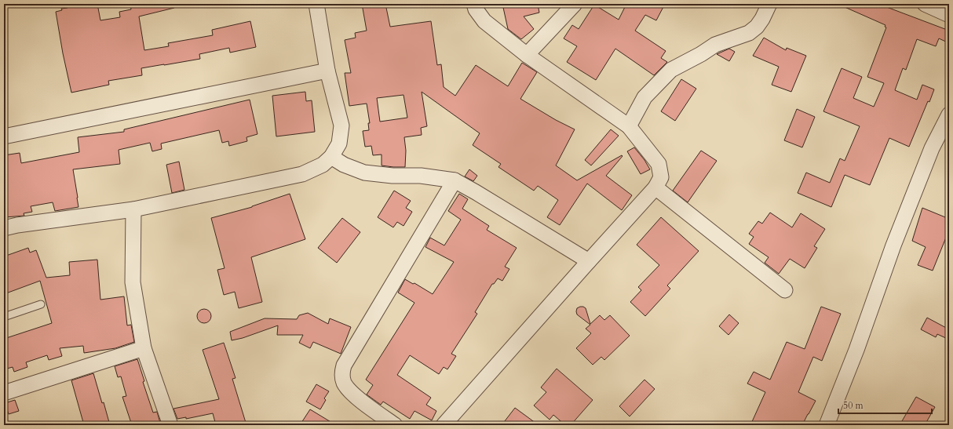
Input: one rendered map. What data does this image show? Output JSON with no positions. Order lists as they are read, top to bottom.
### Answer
{
  "scale_bar": "50 m"
}
